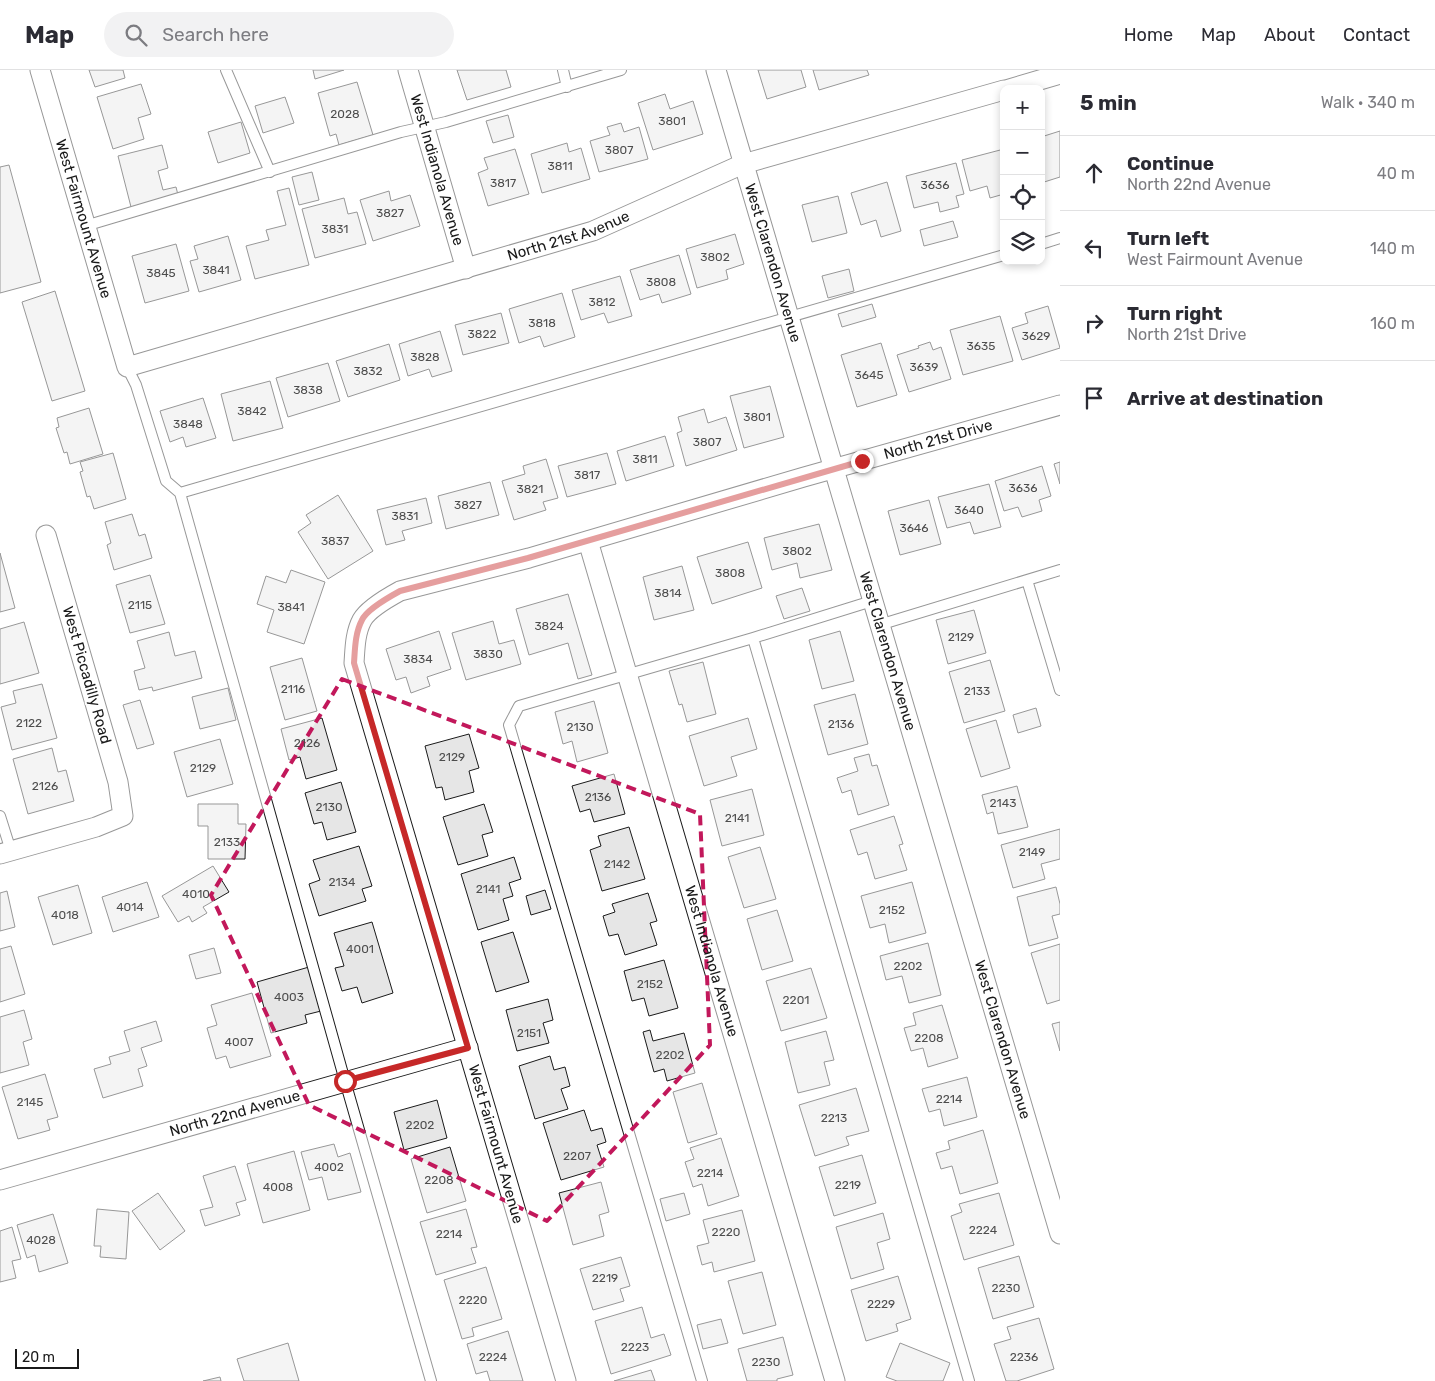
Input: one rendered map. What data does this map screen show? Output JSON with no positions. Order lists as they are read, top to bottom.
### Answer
{
  "streets": {
    "street": [
      "West Indianola Avenue",
      "West Fairmount Avenue",
      "North 21st Avenue",
      "West Clarendon Avenue",
      "North 21st Drive",
      "West Piccadilly Road",
      "North 22nd Avenue"
    ]
  },
  "crossings": [
    ["West Indianola Avenue", "North 21st Avenue"],
    ["West Indianola Avenue", "North 21st Drive"],
    ["West Fairmount Avenue", "North 21st Avenue"],
    ["West Fairmount Avenue", "North 21st Drive"],
    ["West Fairmount Avenue", "North 22nd Avenue"],
    ["North 21st Avenue", "West Clarendon Avenue"],
    ["West Clarendon Avenue", "North 21st Drive"]
  ],
  "house_numbers": [
    "2028",
    "3801",
    "3807",
    "3811",
    "3817",
    "3636",
    "3827",
    "3831",
    "3802",
    "3841",
    "3845",
    "3808",
    "3812",
    "3818",
    "3822",
    "3629",
    "3635",
    "3828",
    "3639",
    "3832",
    "3645",
    "3838",
    "3842",
    "3801",
    "3848",
    "3807",
    "3811",
    "3817",
    "3636",
    "3821",
    "3827",
    "3640",
    "3831",
    "3646",
    "3837",
    "3802",
    "3808",
    "3814",
    "2115",
    "3841",
    "3824",
    "2129",
    "3830",
    "3834",
    "2116",
    "2133",
    "2122",
    "2136",
    "2130",
    "2126",
    "2129",
    "2129",
    "2126",
    "2136",
    "2143",
    "2130",
    "2141",
    "2133",
    "2149",
    "2142",
    "2134",
    "2141",
    "4010",
    "4014",
    "2152",
    "4018",
    "4001",
    "2202",
    "2152",
    "4003",
    "2201",
    "2151",
    "2208",
    "4007",
    "2202",
    "2214",
    "2145",
    "2213",
    "2202",
    "2207",
    "4002",
    "2214",
    "2208",
    "2219",
    "4008",
    "2224",
    "2220",
    "2214",
    "4028",
    "2219",
    "2230",
    "2220",
    "2229",
    "2223",
    "2224",
    "2236",
    "2230"
  ],
  "scale_bar": "20 m",
  "page": {
    "header": "Map",
    "search": "Search here",
    "nav": [
      "Home",
      "Map",
      "About",
      "Contact"
    ],
    "heading": ["5 min", "Walk · 340 m"],
    "map_buttons": ["+", "−"],
    "list": [
      ["Continue", "North 22nd Avenue", "40 m"],
      ["Turn left", "West Fairmount Avenue", "140 m"],
      ["Turn right", "North 21st Drive", "160 m"],
      "Arrive at destination"
    ],
    "scale": "20 m"
  }
}
